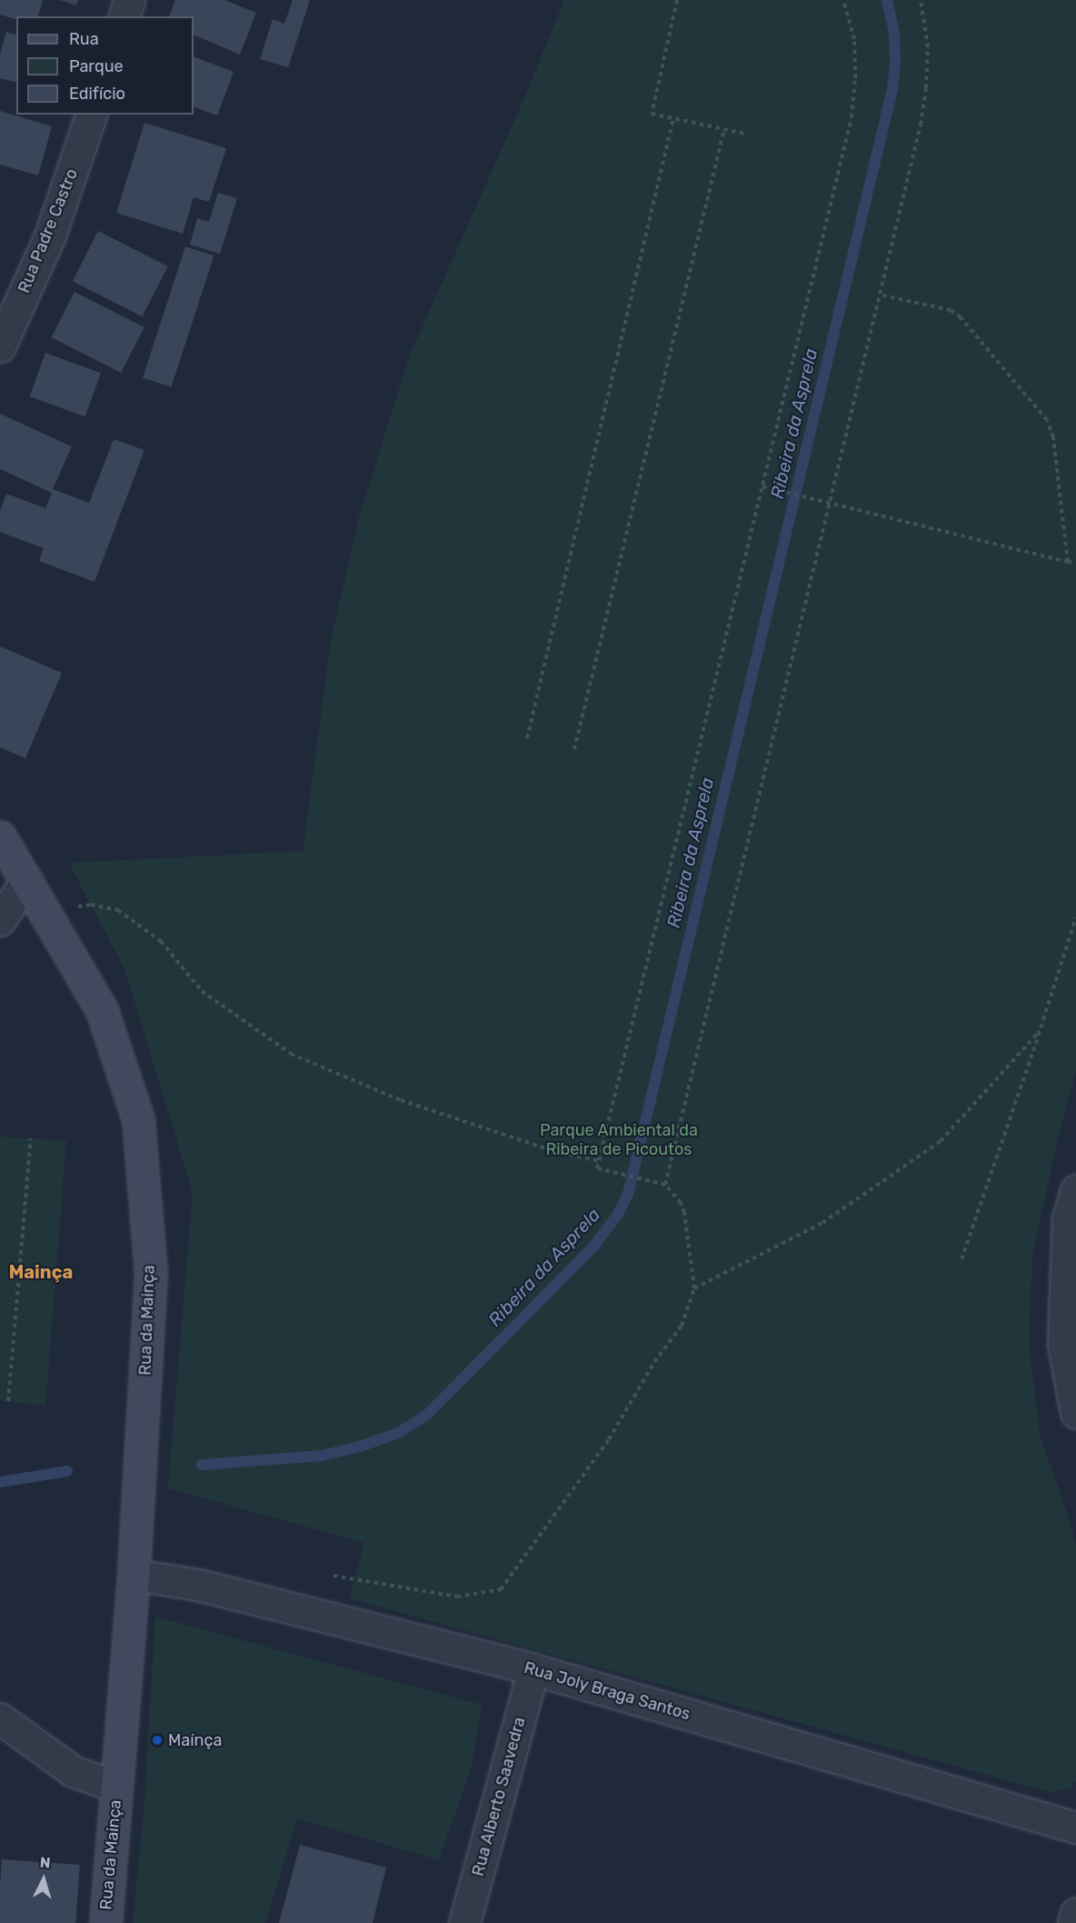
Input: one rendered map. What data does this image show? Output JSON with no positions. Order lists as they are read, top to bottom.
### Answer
{
  "streets": {
    "street": [
      "Rua Padre Castro",
      "Rua da Mainça",
      "Rua Joly Braga Santos",
      "Rua Alberto Saavedra"
    ]
  },
  "crossings": [
    ["Rua da Mainça", "Rua Joly Braga Santos"],
    ["Rua Joly Braga Santos", "Rua Alberto Saavedra"]
  ],
  "districts": ["Mainça"],
  "water": ["Ribeira da Asprela"],
  "parks": ["Parque Ambiental da Ribeira de Picoutos"],
  "places": ["Maínça"],
  "legend": ["Rua", "Parque", "Edifício"],
  "north": "top"
}
